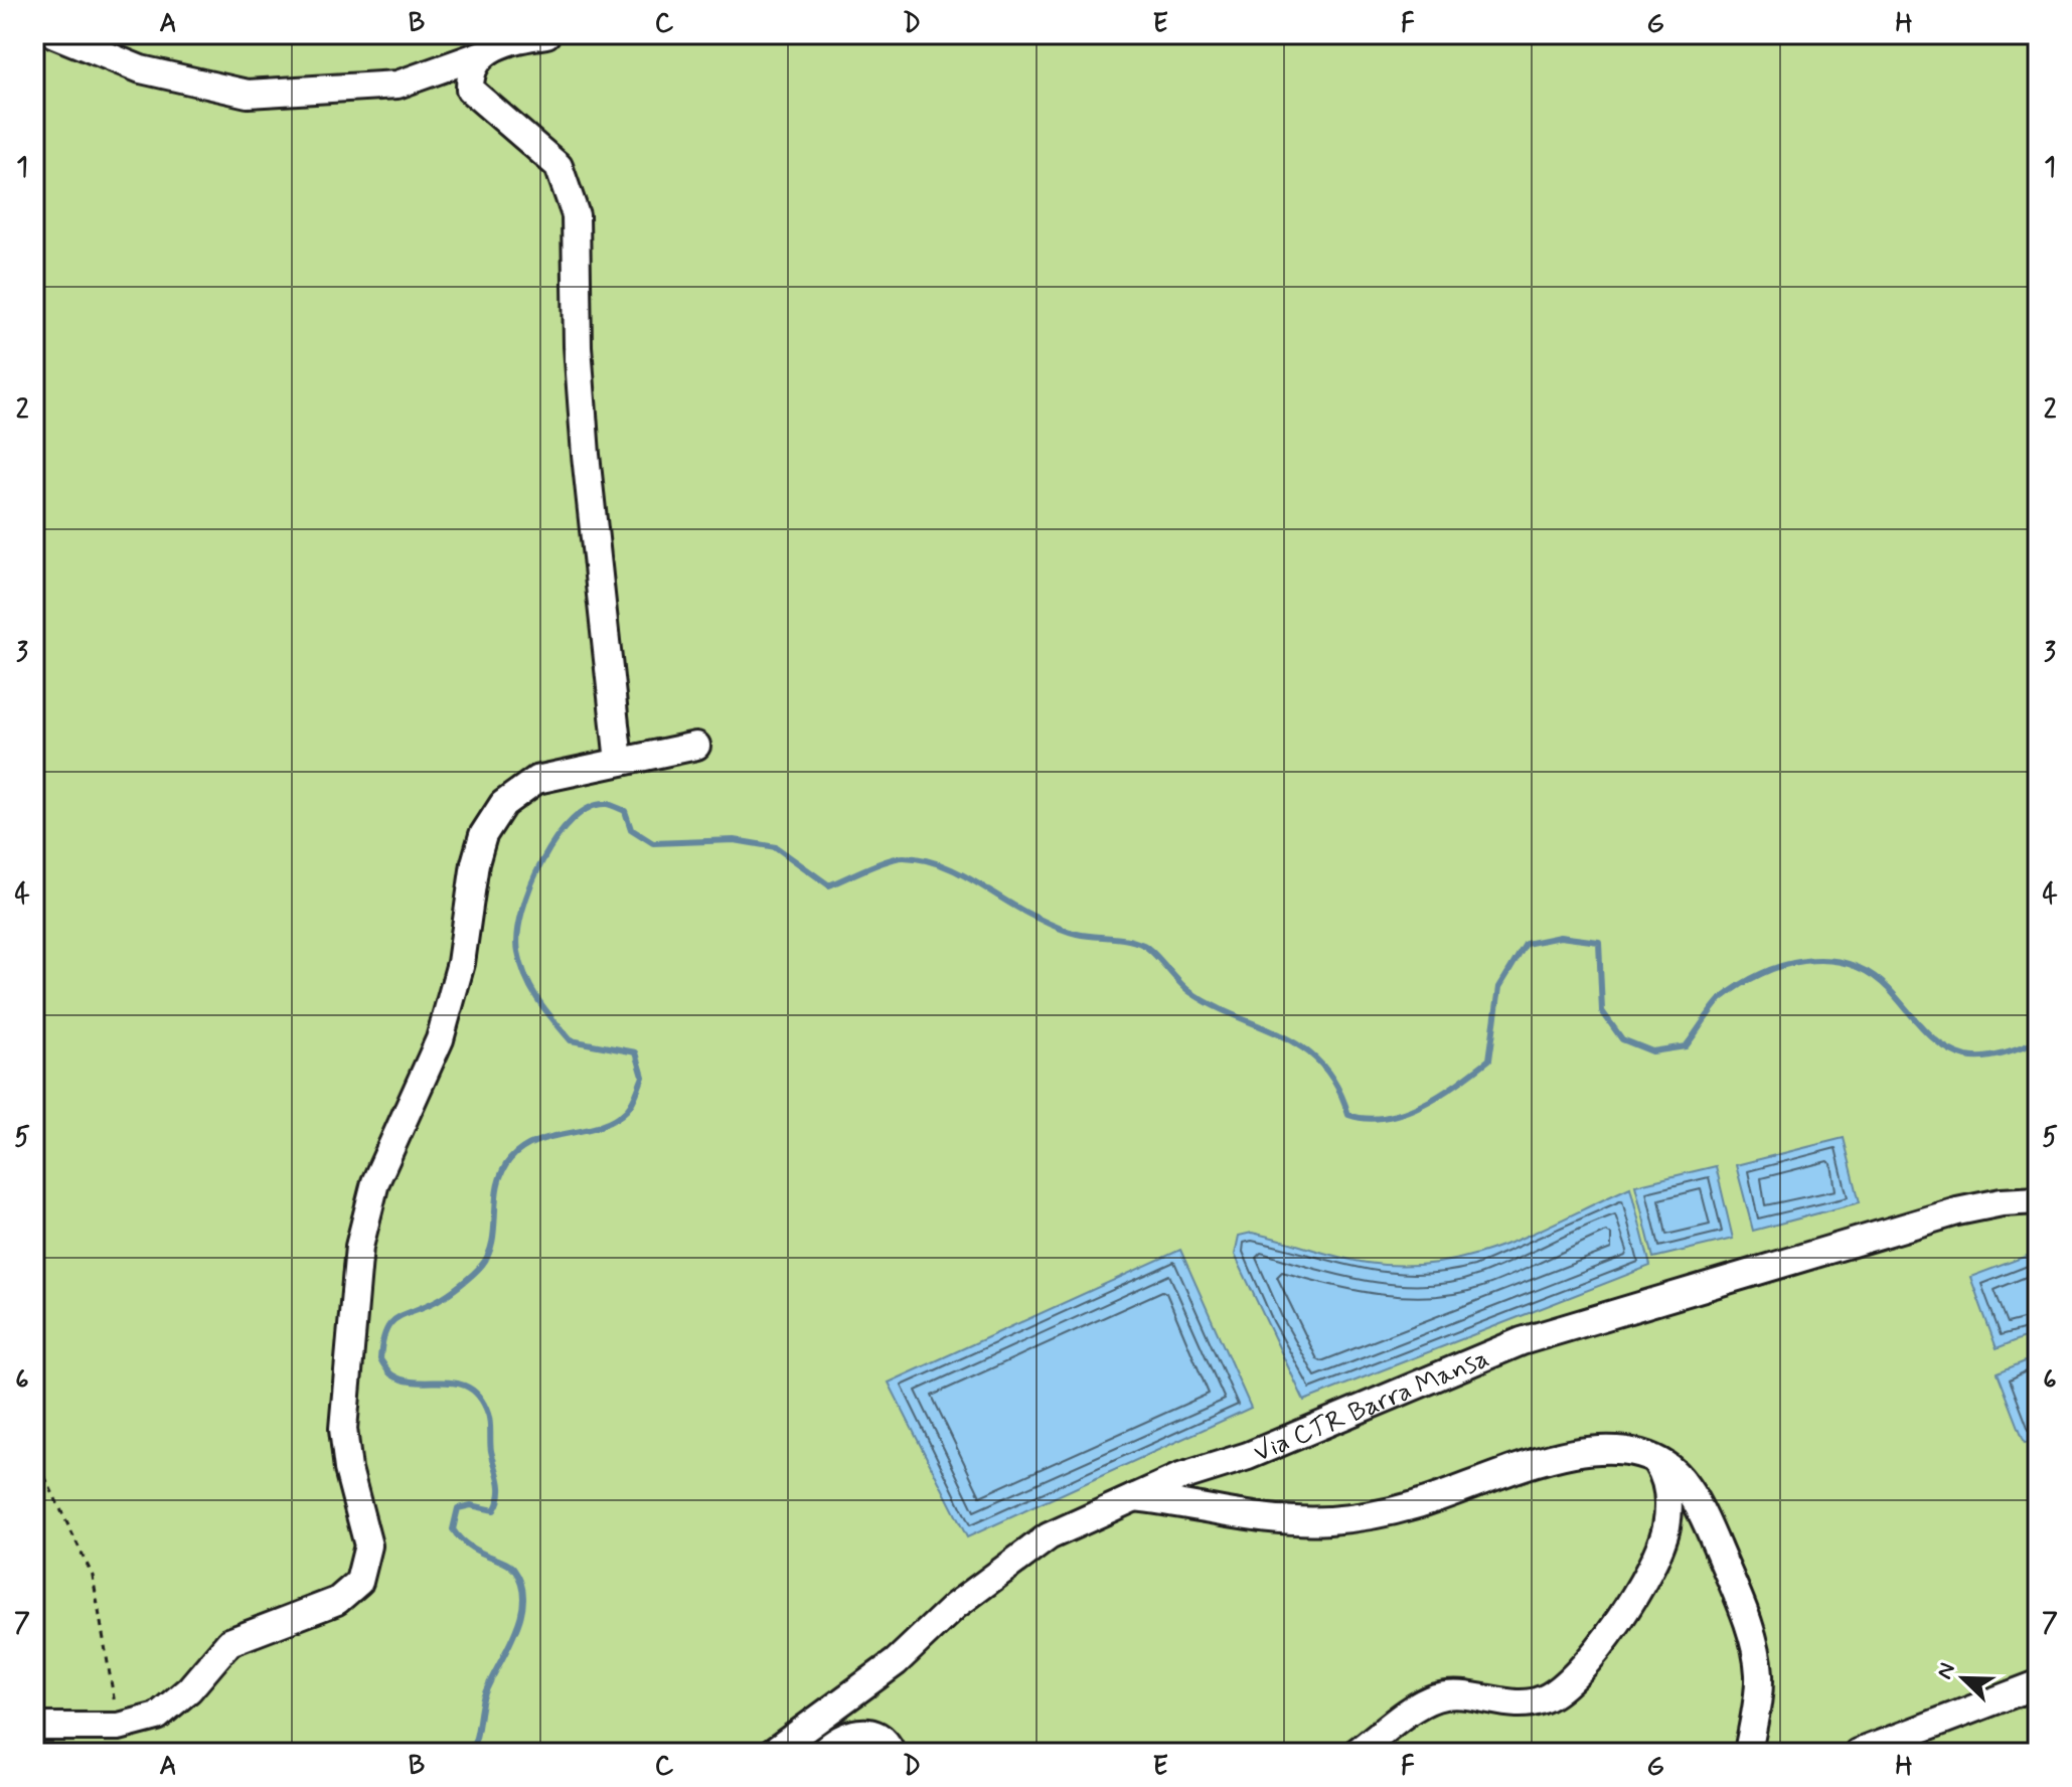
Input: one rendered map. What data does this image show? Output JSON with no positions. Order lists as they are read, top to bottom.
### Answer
{
  "streets": {
    "street": ["Via CTR Barra Mansa"]
  },
  "north": "top left",
  "grid": {
    "columns": [
      "A",
      "B",
      "C",
      "D",
      "E",
      "F",
      "G",
      "H"
    ],
    "rows": [
      "1",
      "2",
      "3",
      "4",
      "5",
      "6",
      "7"
    ]
  }
}
